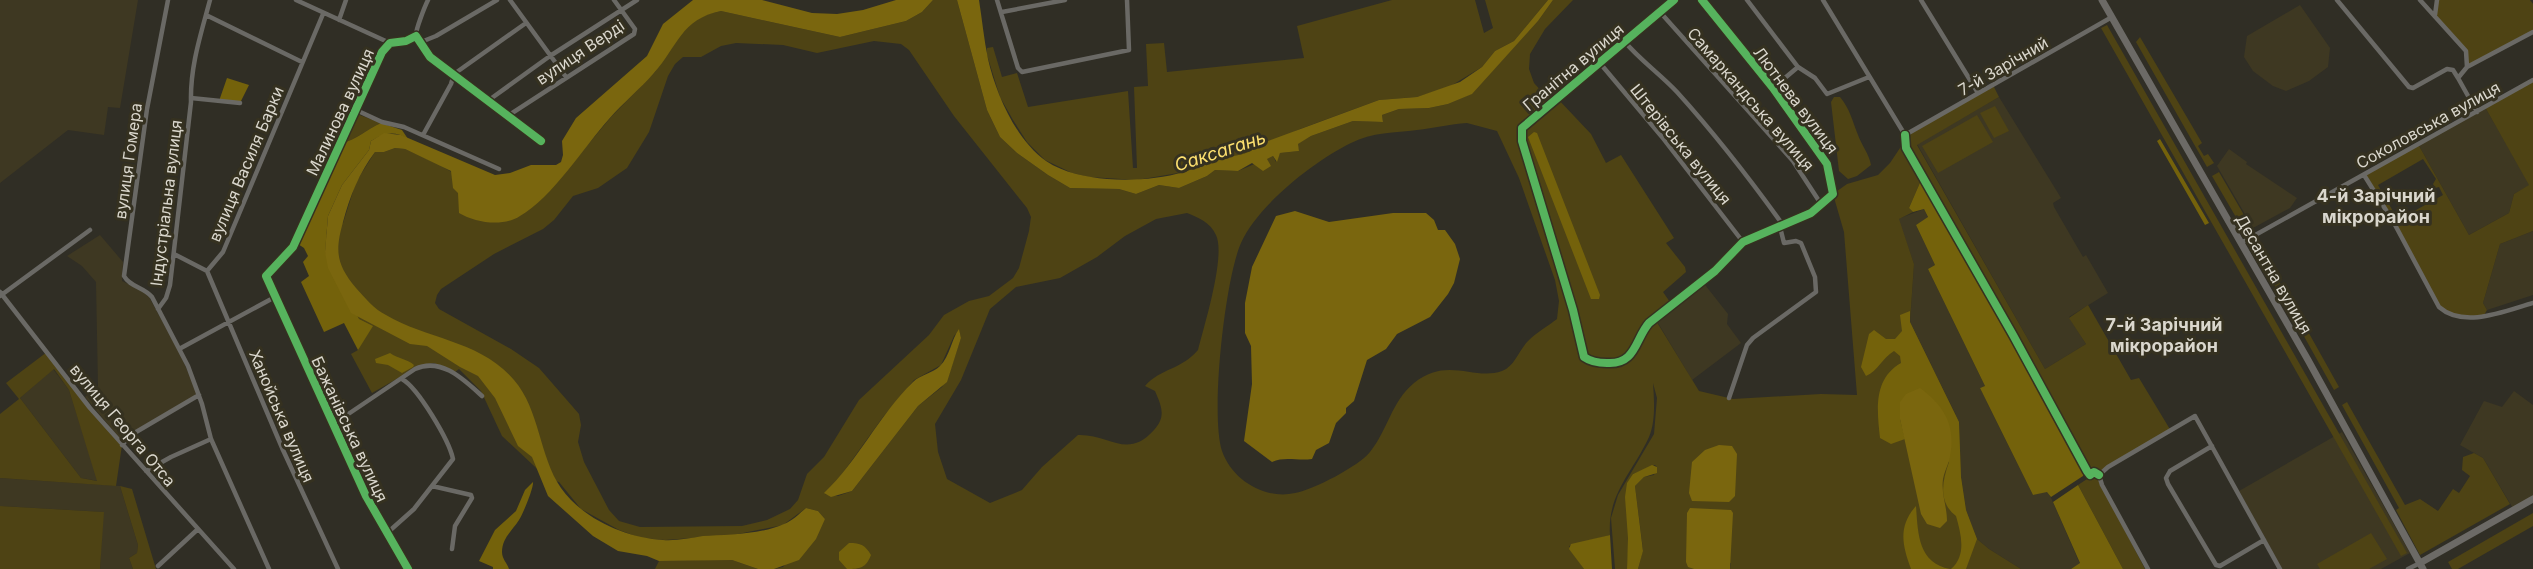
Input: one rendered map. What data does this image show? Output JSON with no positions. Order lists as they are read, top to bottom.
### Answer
{
  "streets": {
    "main road": ["Десантна вулиця"],
    "street": [
      "вулиця Верді",
      "7-й Зарічний",
      "Гранітна вулиця",
      "Самаркандська вулиця",
      "Лютнева вулиця",
      "Малинова вулиця",
      "Соколовська вулиця",
      "Штерівська вулиця",
      "вулиця Гомера",
      "вулиця Василя Барки",
      "Індустріальна вулиця",
      "Ханойська вулиця",
      "вулиця Георга Отса",
      "Бажанівська вулиця"
    ]
  },
  "crossings": [
    ["7-й Зарічний", "Десантна вулиця"],
    ["Гранітна вулиця", "Самаркандська вулиця"],
    ["Гранітна вулиця", "Штерівська вулиця"],
    ["Самаркандська вулиця", "Лютнева вулиця"],
    ["Малинова вулиця", "Бажанівська вулиця"],
    ["Соколовська вулиця", "Десантна вулиця"],
    ["вулиця Гомера", "Індустріальна вулиця"],
    ["вулиця Василя Барки", "Ханойська вулиця"]
  ],
  "districts": ["4-й Зарічний мікрорайон", "7-й Зарічний мікрорайон"],
  "water": ["Саксагань"]
}
